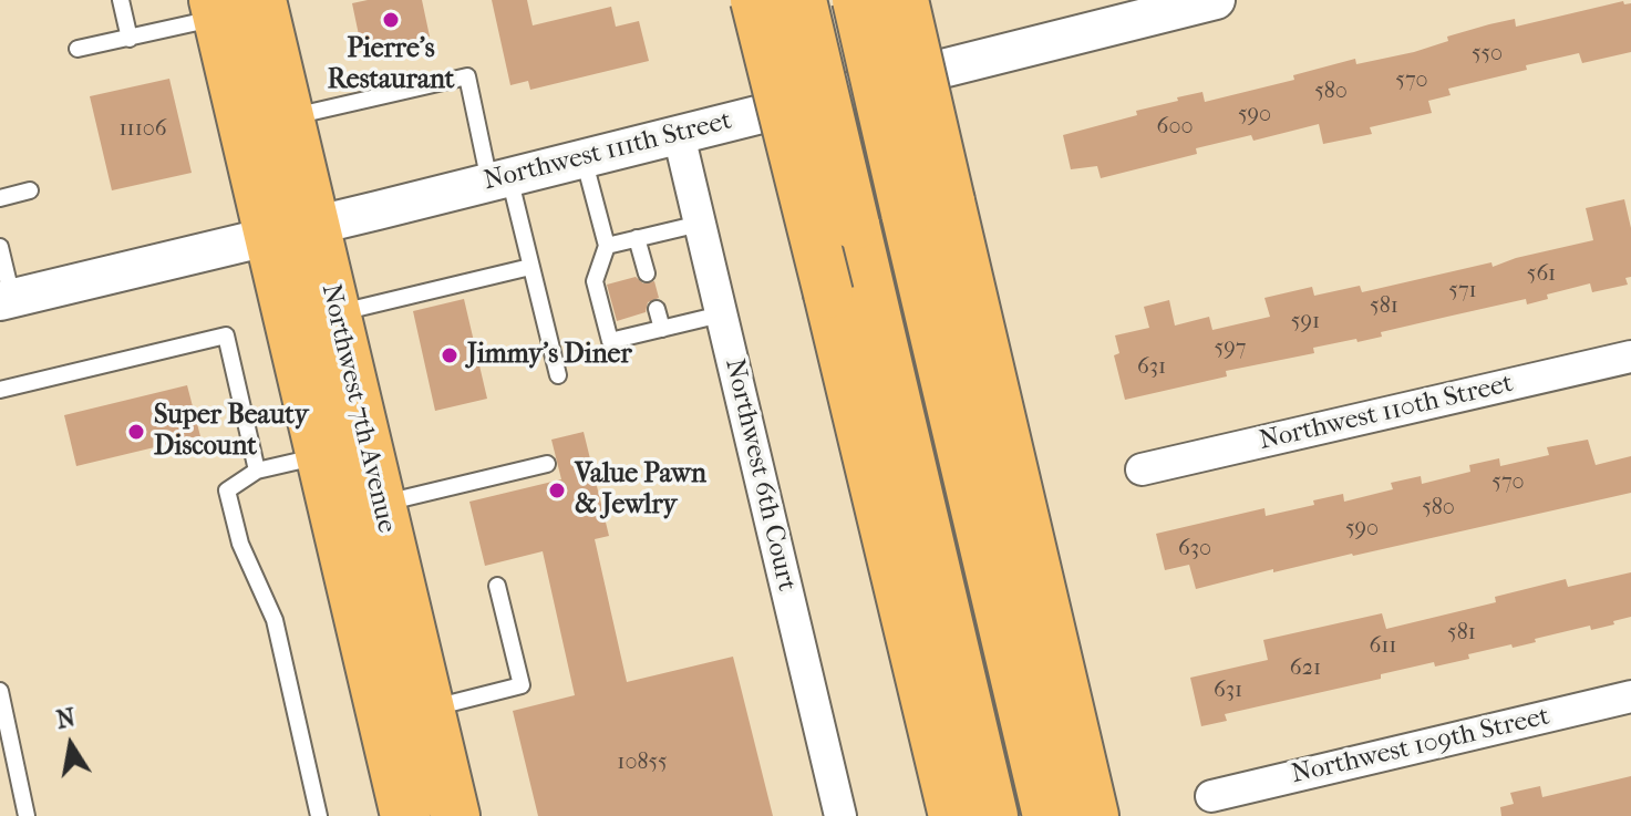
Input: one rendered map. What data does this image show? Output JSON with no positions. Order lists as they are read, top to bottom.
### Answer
{
  "streets": {
    "main road": ["Northwest 7th Avenue"],
    "street": [
      "Northwest 111th Street",
      "Northwest 110th Street",
      "Northwest 6th Court",
      "Northwest 109th Street"
    ]
  },
  "crossings": [
    ["Northwest 111th Street", "Northwest 7th Avenue"],
    ["Northwest 111th Street", "Northwest 6th Court"]
  ],
  "places": [
    "Pierre's Restaurant",
    "Jimmy's Diner",
    "Super Beauty Discount",
    "Value Pawn & Jewlry"
  ],
  "house_numbers": [
    "550",
    "570",
    "580",
    "590",
    "600",
    "11106",
    "561",
    "571",
    "581",
    "591",
    "597",
    "631",
    "570",
    "580",
    "590",
    "630",
    "581",
    "611",
    "621",
    "631",
    "10855"
  ],
  "north": "top"
}
